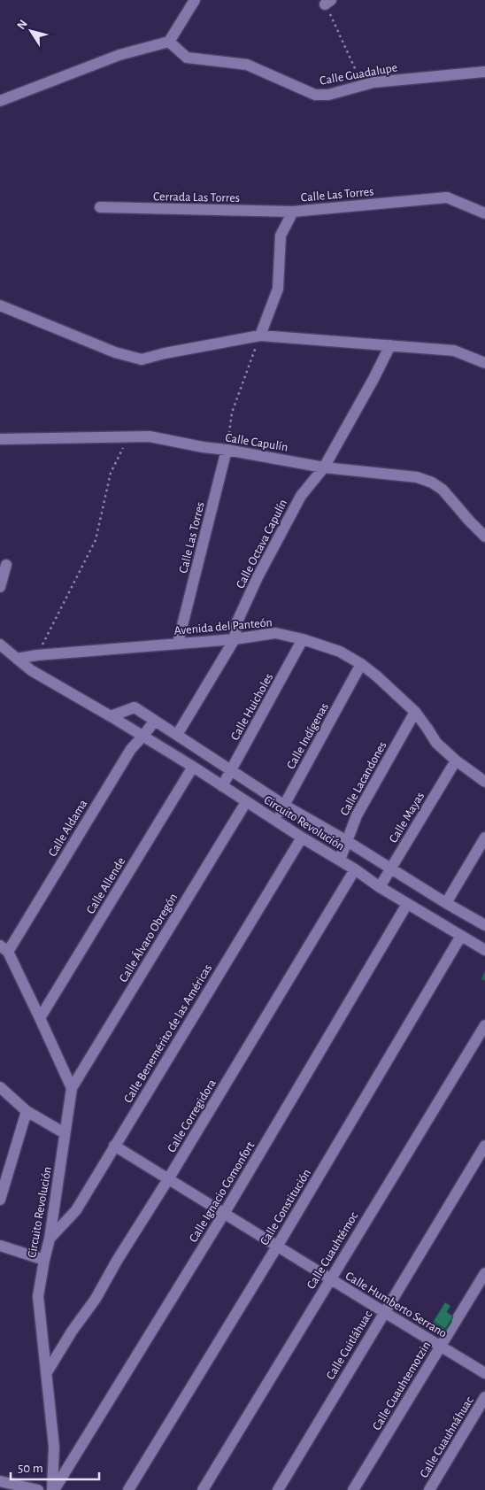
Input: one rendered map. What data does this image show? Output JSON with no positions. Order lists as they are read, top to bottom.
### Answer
{
  "streets": {
    "street": [
      "Calle Guadalupe",
      "Calle Las Torres",
      "Cerrada Las Torres",
      "Calle Capulín",
      "Calle Octava Capulín",
      "Avenida del Panteón",
      "Calle Huicholes",
      "Calle Indígenas",
      "Calle Lacandones",
      "Calle Mayas",
      "Circuito Revolución",
      "Calle Aldama",
      "Calle Allende",
      "Calle Álvaro Obregón",
      "Calle Benemérito de las Américas",
      "Calle Corregidora",
      "Calle Ignacio Comonfort",
      "Calle Constitución",
      "Calle Cuauhtémoc",
      "Calle Humberto Serrano",
      "Calle Cuitláhuac",
      "Calle Cuauhtemotzin",
      "Calle Cuauhnáhuac"
    ]
  },
  "crossings": [
    ["Calle Las Torres", "Cerrada Las Torres"],
    ["Calle Las Torres", "Calle Capulín"],
    ["Calle Las Torres", "Avenida del Panteón"],
    ["Calle Capulín", "Calle Octava Capulín"],
    ["Calle Octava Capulín", "Avenida del Panteón"],
    ["Calle Octava Capulín", "Circuito Revolución"],
    ["Avenida del Panteón", "Calle Huicholes"],
    ["Avenida del Panteón", "Calle Indígenas"],
    ["Avenida del Panteón", "Calle Lacandones"],
    ["Avenida del Panteón", "Calle Mayas"],
    ["Avenida del Panteón", "Circuito Revolución"],
    ["Calle Huicholes", "Circuito Revolución"],
    ["Calle Indígenas", "Circuito Revolución"],
    ["Calle Lacandones", "Circuito Revolución"],
    ["Calle Mayas", "Circuito Revolución"],
    ["Circuito Revolución", "Calle Aldama"],
    ["Circuito Revolución", "Calle Allende"],
    ["Circuito Revolución", "Calle Álvaro Obregón"],
    ["Circuito Revolución", "Calle Benemérito de las Américas"],
    ["Circuito Revolución", "Calle Corregidora"],
    ["Circuito Revolución", "Calle Ignacio Comonfort"],
    ["Circuito Revolución", "Calle Constitución"],
    ["Calle Benemérito de las Américas", "Calle Humberto Serrano"],
    ["Calle Corregidora", "Calle Humberto Serrano"],
    ["Calle Ignacio Comonfort", "Calle Humberto Serrano"],
    ["Calle Constitución", "Calle Humberto Serrano"],
    ["Calle Cuauhtémoc", "Calle Humberto Serrano"],
    ["Calle Humberto Serrano", "Calle Cuitláhuac"],
    ["Calle Humberto Serrano", "Calle Cuauhtemotzin"]
  ],
  "scale_bar": "50 m",
  "north": "top left"
}
